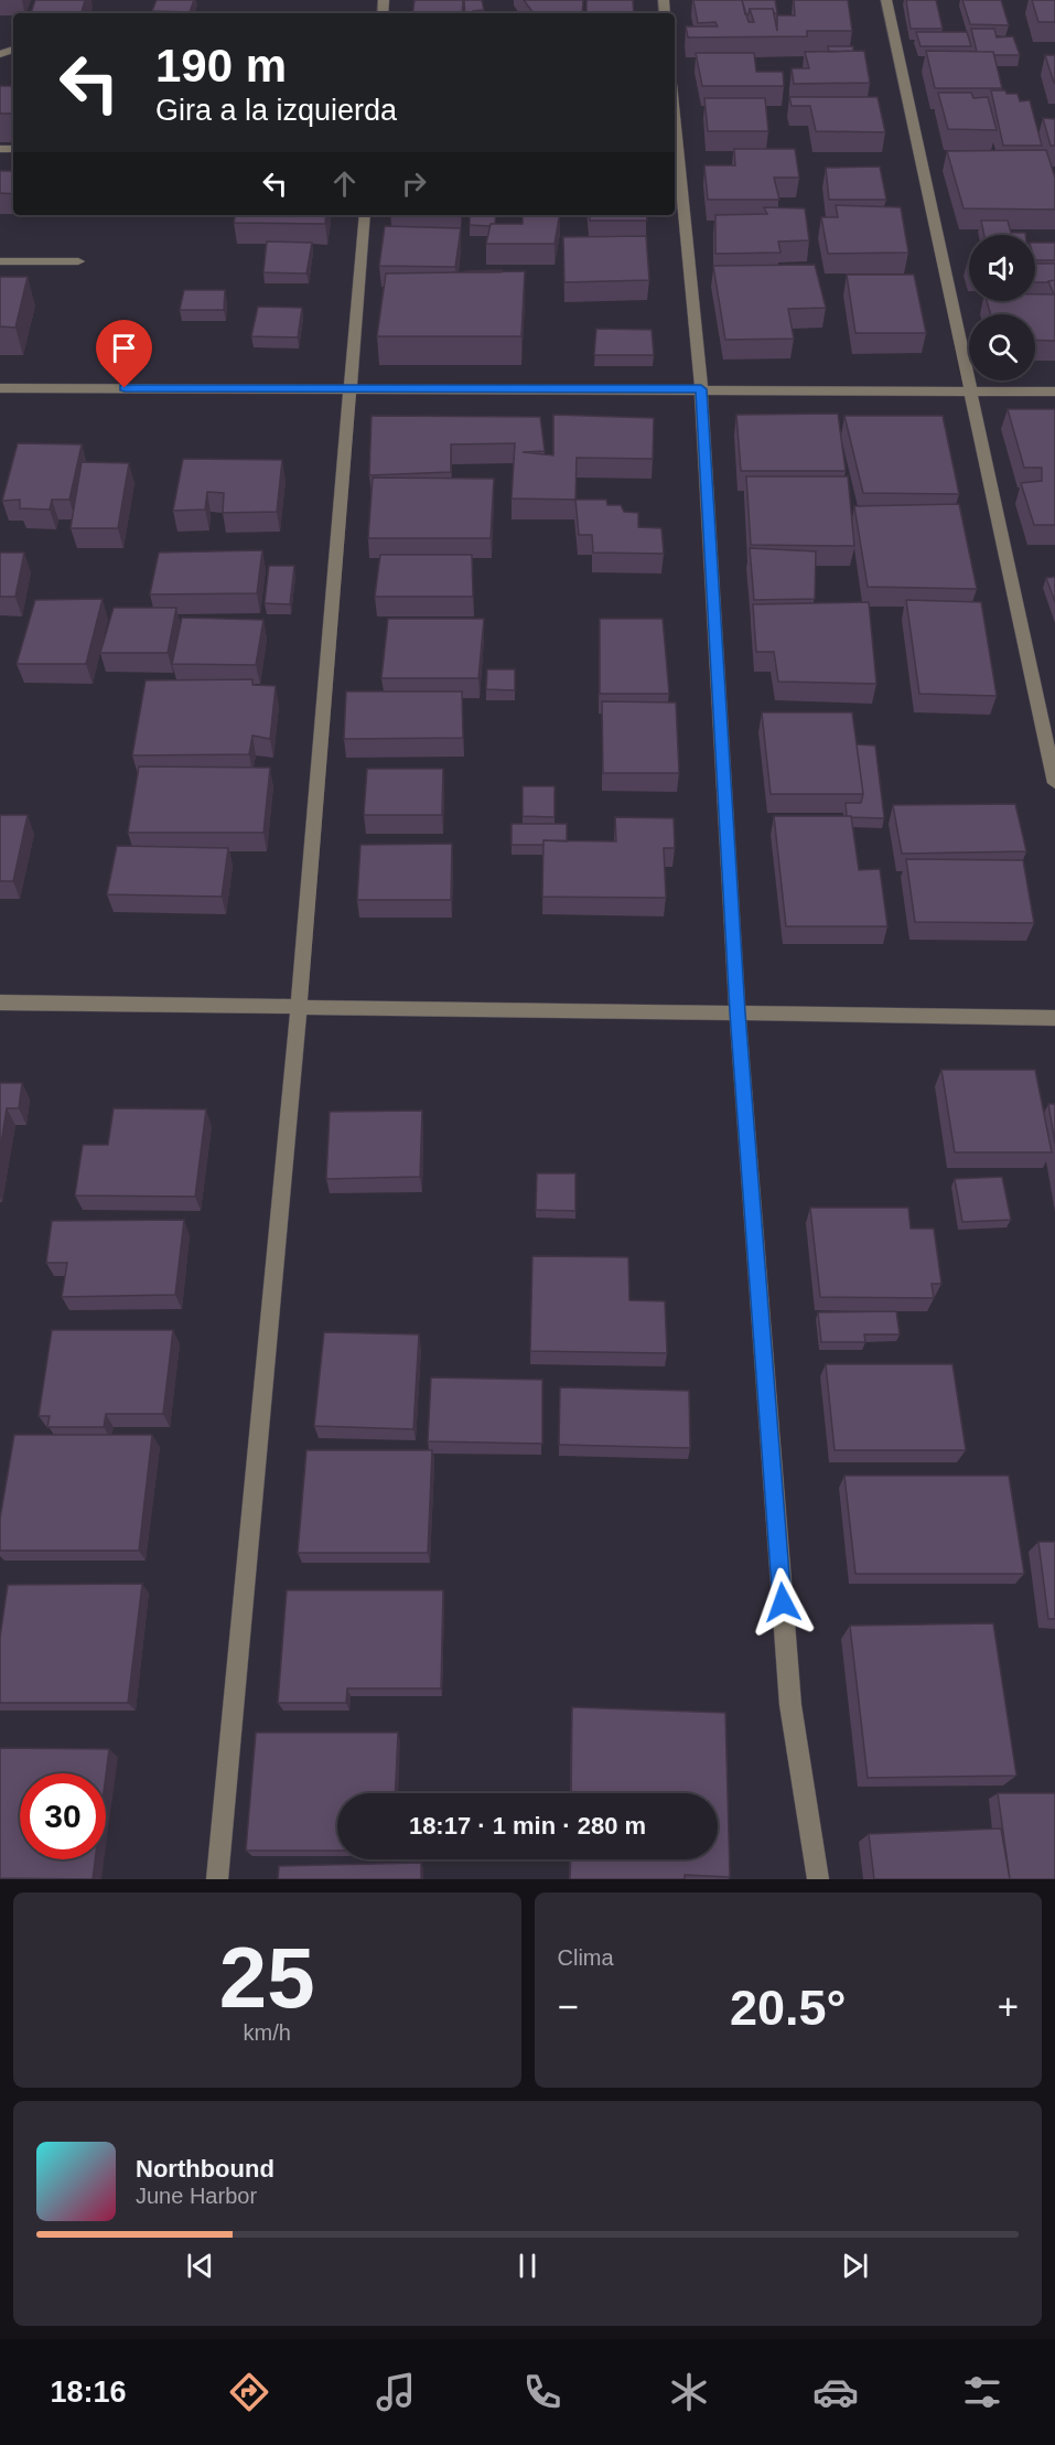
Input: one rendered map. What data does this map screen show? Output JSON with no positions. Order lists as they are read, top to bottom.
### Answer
{
  "page": {
    "turn": ["190 m", "Gira a la izquierda"],
    "limit": "30",
    "trip": "18:17 · 1 min · 280 m",
    "tile": [
      ["25", "km/h"],
      "Clima"
    ],
    "heat": ["−", "20.5°", "+"],
    "song": ["Northbound", "June Harbor"],
    "tabs": "18:16"
  }
}
